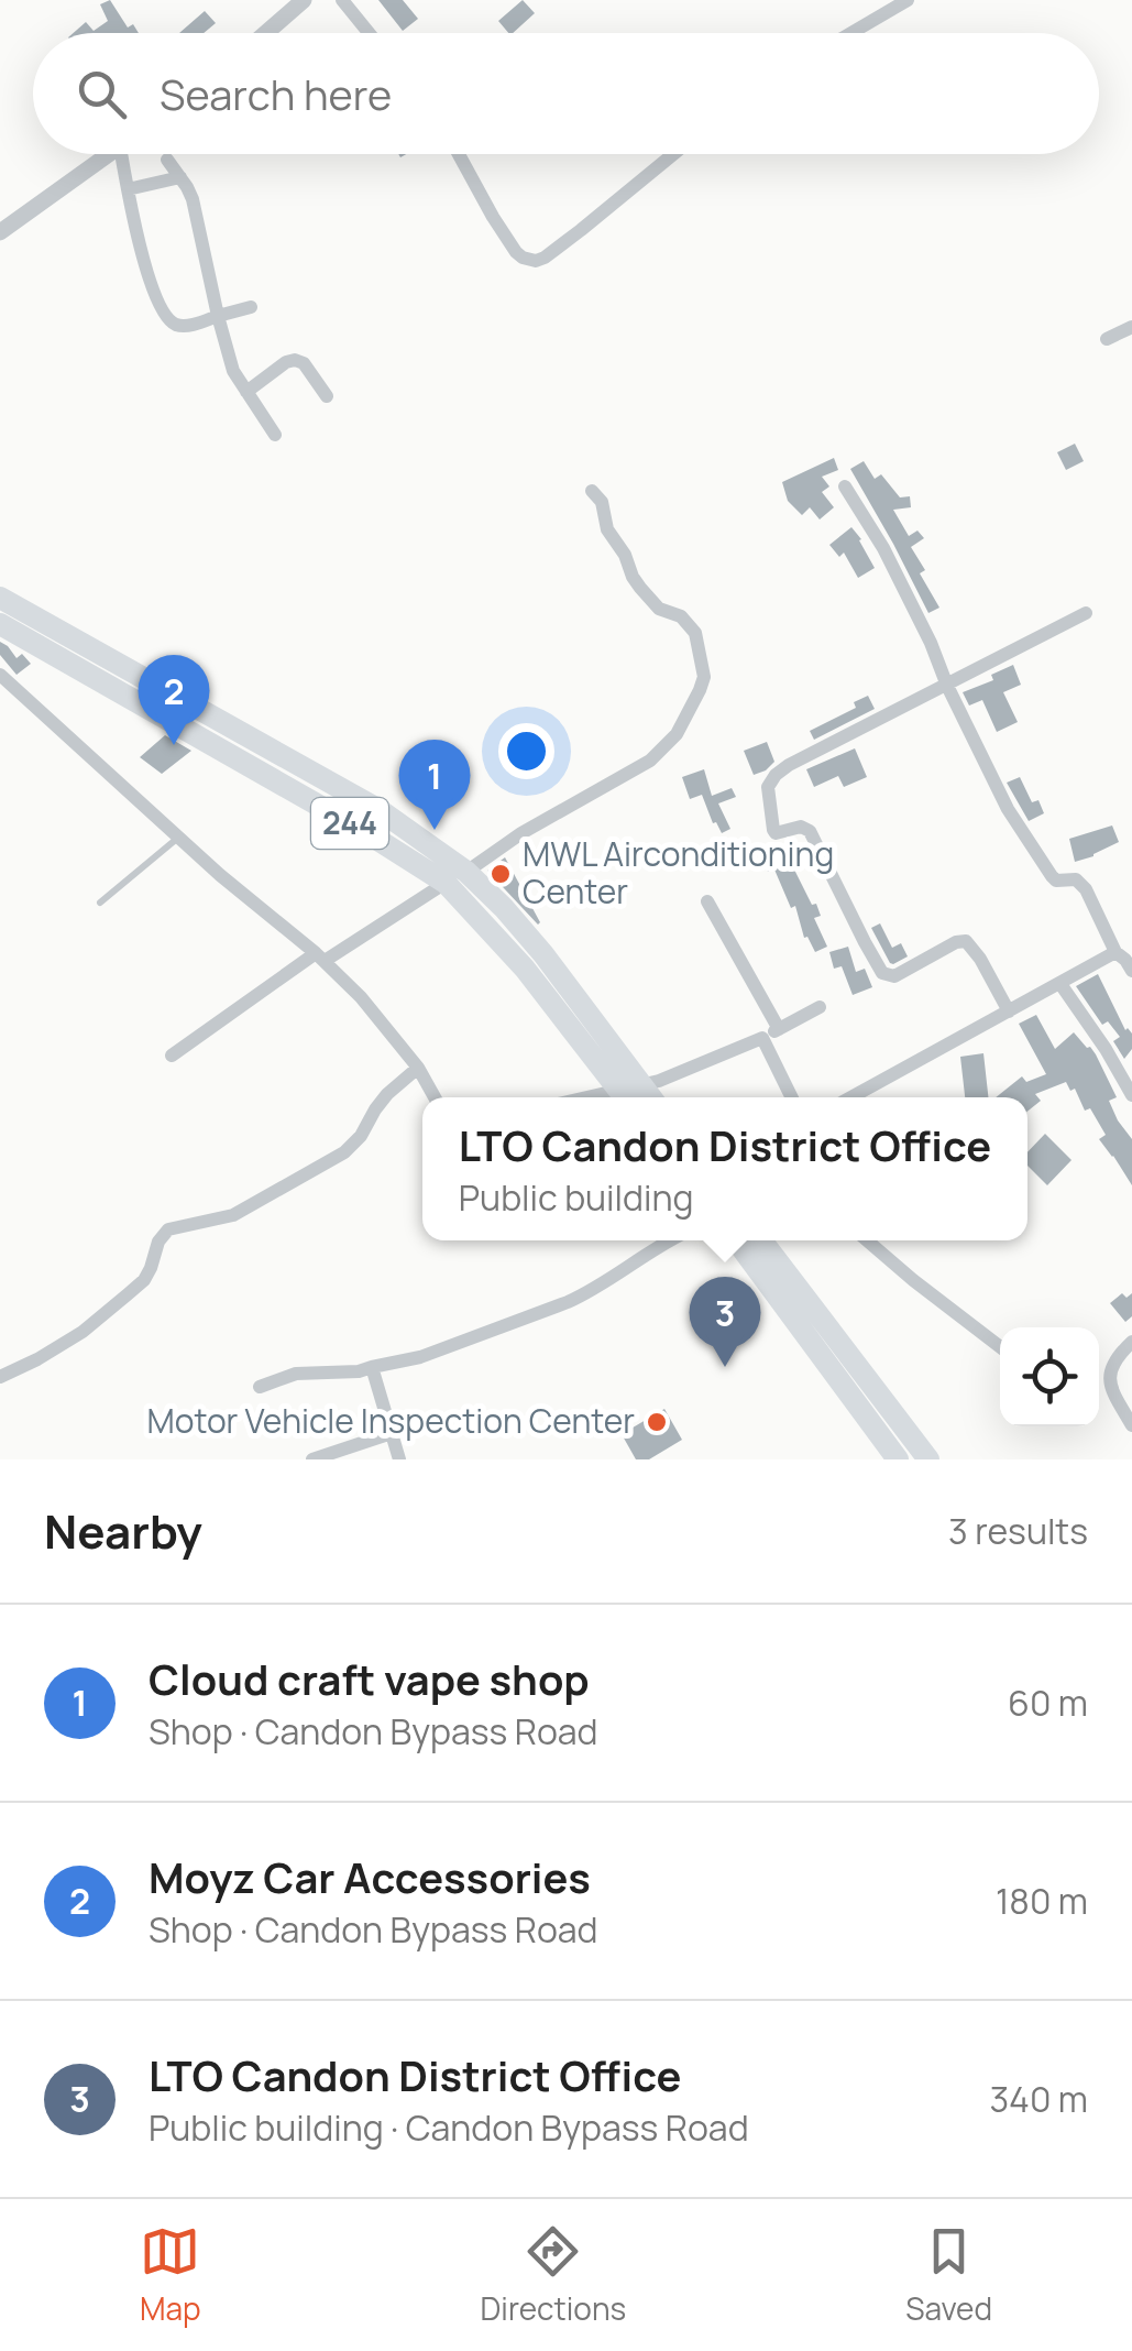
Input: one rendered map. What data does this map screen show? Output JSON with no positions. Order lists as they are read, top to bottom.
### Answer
{
  "streets": {
    "highway": ["244"]
  },
  "places": ["MWL Airconditioning Center", "Motor Vehicle Inspection Center"],
  "page": {
    "search": "Search here",
    "pins": ["2", "1", "3"],
    "popup": ["LTO Candon District Office", "Public building"],
    "heading": ["Nearby", "3 results"],
    "list": [
      {
        "mark": "1",
        "name": "Cloud craft vape shop",
        "note": "Shop · Candon Bypass Road",
        "value": "60 m"
      },
      {
        "mark": "2",
        "name": "Moyz Car Accessories",
        "note": "Shop · Candon Bypass Road",
        "value": "180 m"
      },
      {
        "mark": "3",
        "name": "LTO Candon District Office",
        "note": "Public building · Candon Bypass Road",
        "value": "340 m"
      }
    ],
    "nav": ["Map", "Directions", "Saved"]
  }
}
